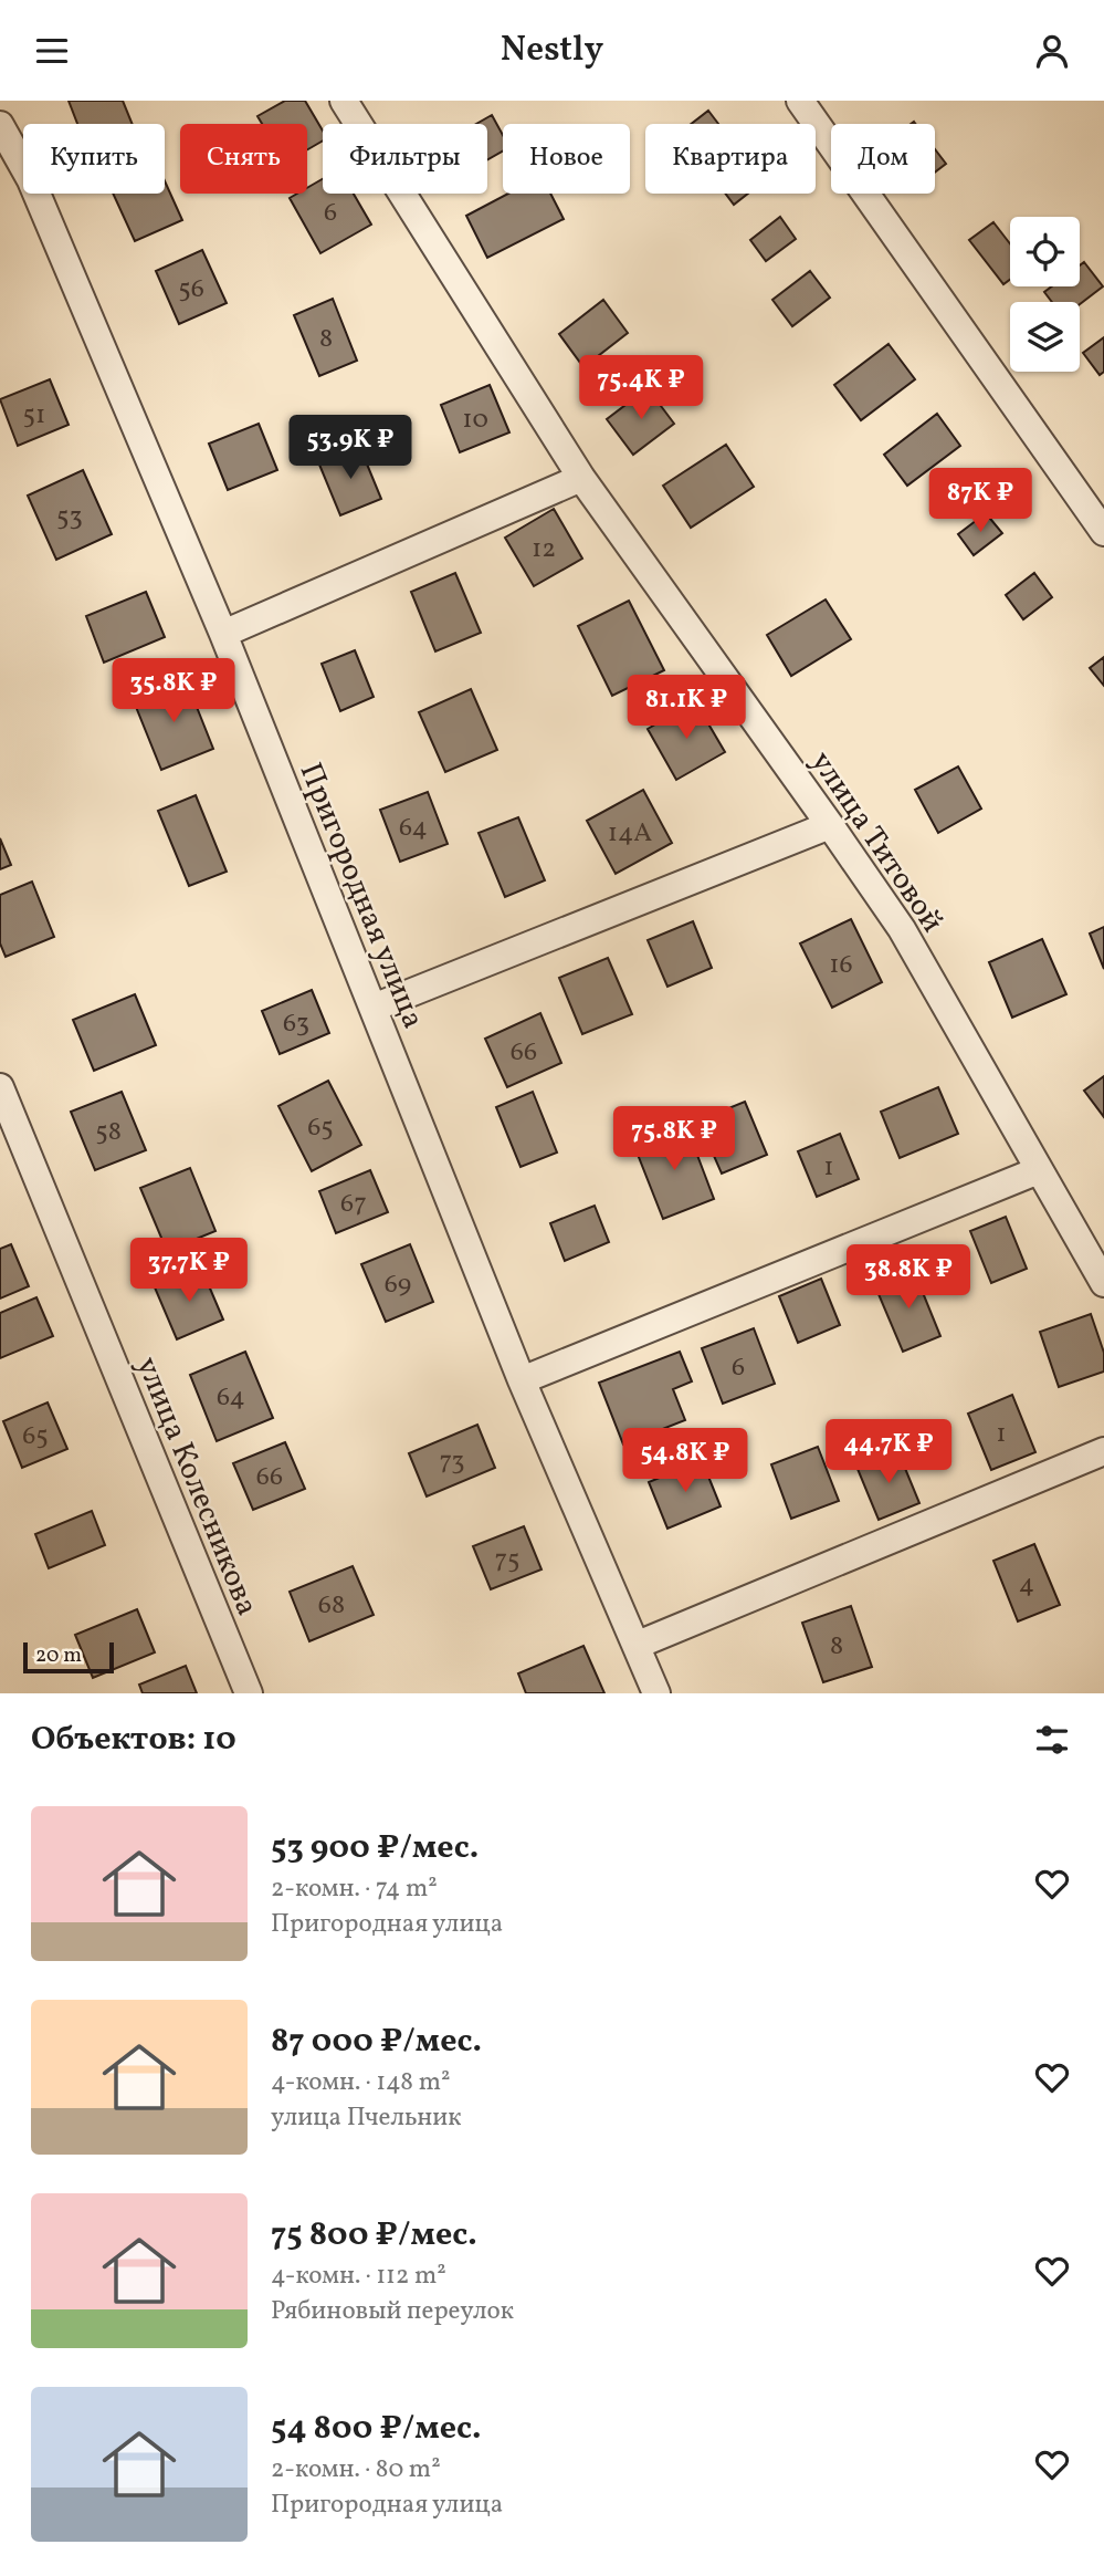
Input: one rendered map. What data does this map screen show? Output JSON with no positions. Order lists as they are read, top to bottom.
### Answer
{
  "streets": {
    "street": ["улица Титовой", "Пригородная улица", "улица Колесникова"]
  },
  "house_numbers": [
    "6",
    "56",
    "8",
    "51",
    "10",
    "53",
    "12",
    "64",
    "14А",
    "16",
    "63",
    "66",
    "65",
    "58",
    "1",
    "67",
    "69",
    "6",
    "64",
    "1",
    "65",
    "73",
    "66",
    "75",
    "4",
    "68",
    "8"
  ],
  "scale_bar": "20 m",
  "page": {
    "header": "Nestly",
    "chip": [
      "Купить",
      "Снять",
      "Фильтры",
      "Новое",
      "Квартира",
      "Дом"
    ],
    "price": [
      "75.4K ₽",
      "53.9K ₽",
      "87K ₽",
      "35.8K ₽",
      "81.1K ₽",
      "75.8K ₽",
      "37.7K ₽",
      "38.8K ₽",
      "44.7K ₽",
      "54.8K ₽"
    ],
    "scale": "20 m",
    "heading": "Объектов: 10",
    "list": [
      {
        "name": "53 900 ₽/мес.",
        "note": "2-комн. · 74 m² · Пригородная улица"
      },
      {
        "name": "87 000 ₽/мес.",
        "note": "4-комн. · 148 m² · улица Пчельник"
      },
      {
        "name": "75 800 ₽/мес.",
        "note": "4-комн. · 112 m² · Рябиновый переулок"
      },
      {
        "name": "54 800 ₽/мес.",
        "note": "2-комн. · 80 m² · Пригородная улица"
      }
    ]
  }
}
